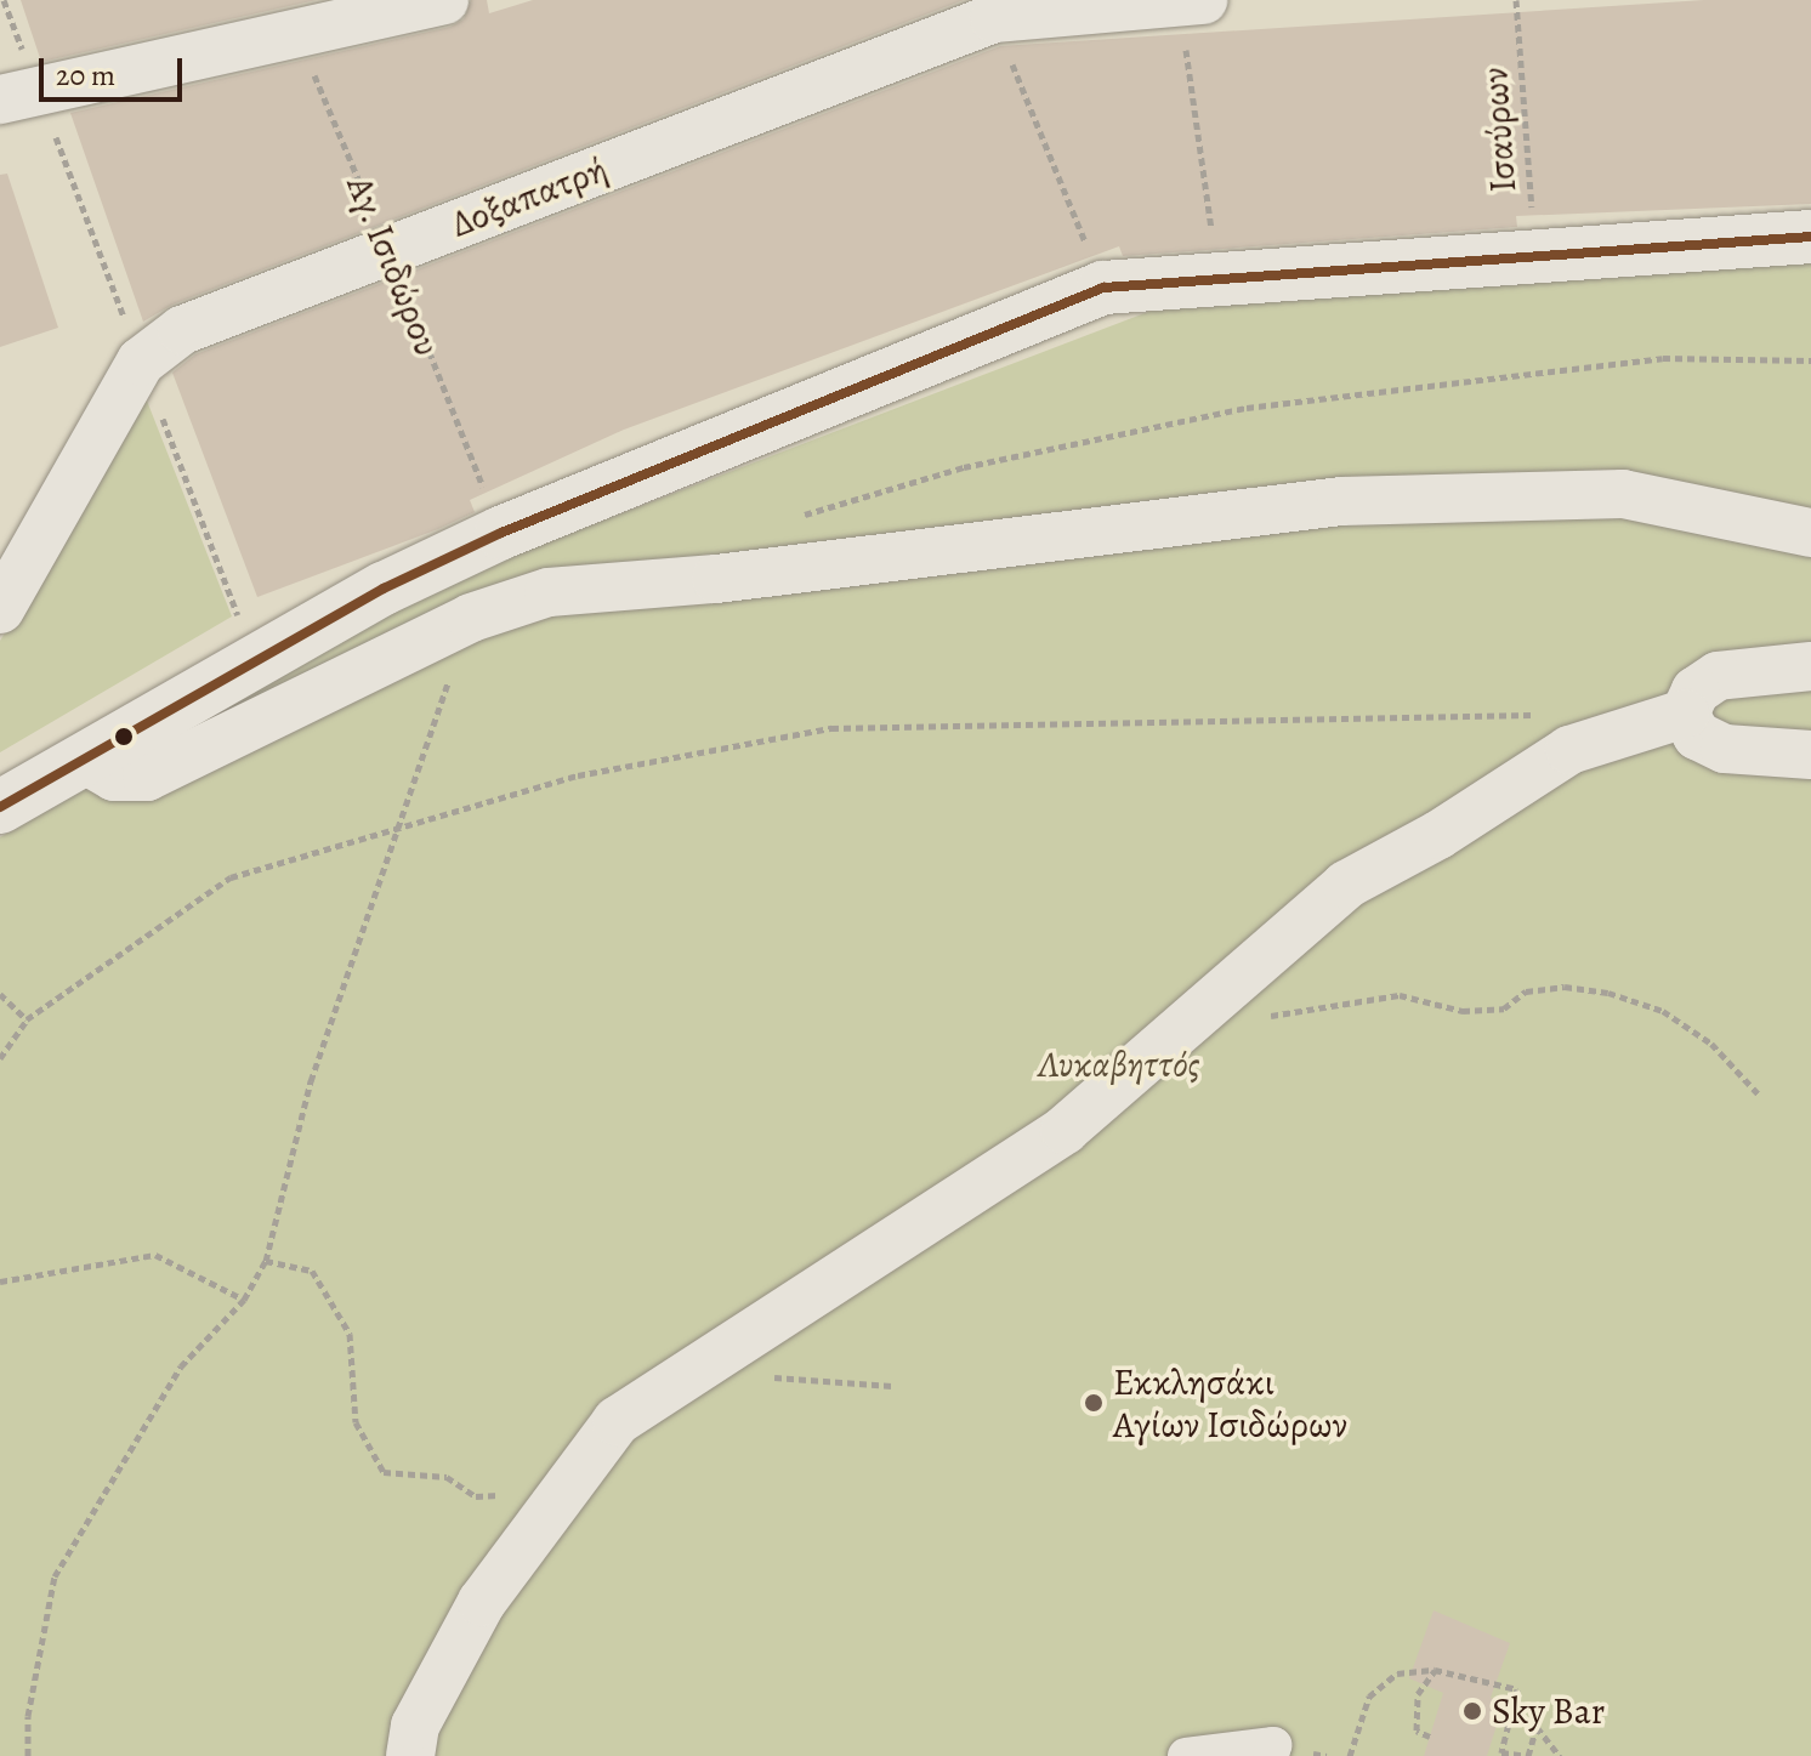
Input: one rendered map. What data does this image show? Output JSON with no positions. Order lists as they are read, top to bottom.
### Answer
{
  "streets": {
    "street": ["Δοξαπατρή"],
    "path": ["Ισαύρων", "Αγ. Ισιδώρου"]
  },
  "crossings": [
    ["Δοξαπατρή", "Αγ. Ισιδώρου"]
  ],
  "parks": ["Λυκαβηττός"],
  "places": ["Εκκλησάκι Αγίων Ισιδώρων", "Sky Bar"],
  "scale_bar": "20 m"
}
